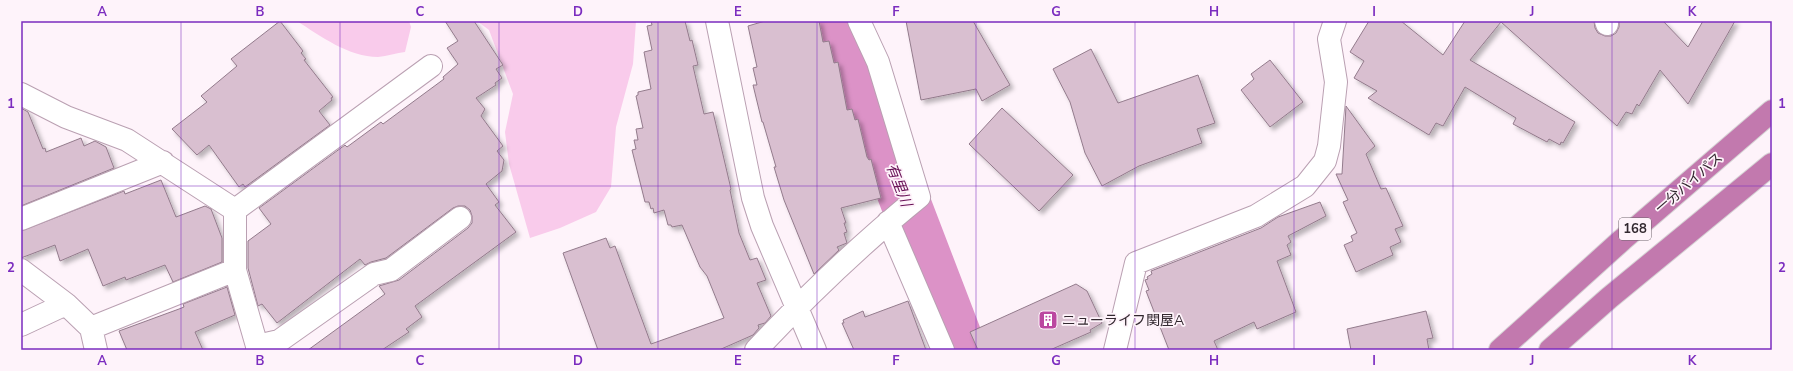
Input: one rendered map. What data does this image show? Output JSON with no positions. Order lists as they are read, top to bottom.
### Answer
{
  "streets": {
    "highway": ["一分バイパス", "168"]
  },
  "water": ["有里川"],
  "places": {
    "building": ["ニューライフ関屋A"]
  },
  "grid": {
    "columns": [
      "A",
      "B",
      "C",
      "D",
      "E",
      "F",
      "G",
      "H",
      "I",
      "J",
      "K"
    ],
    "rows": ["1", "2"]
  }
}
